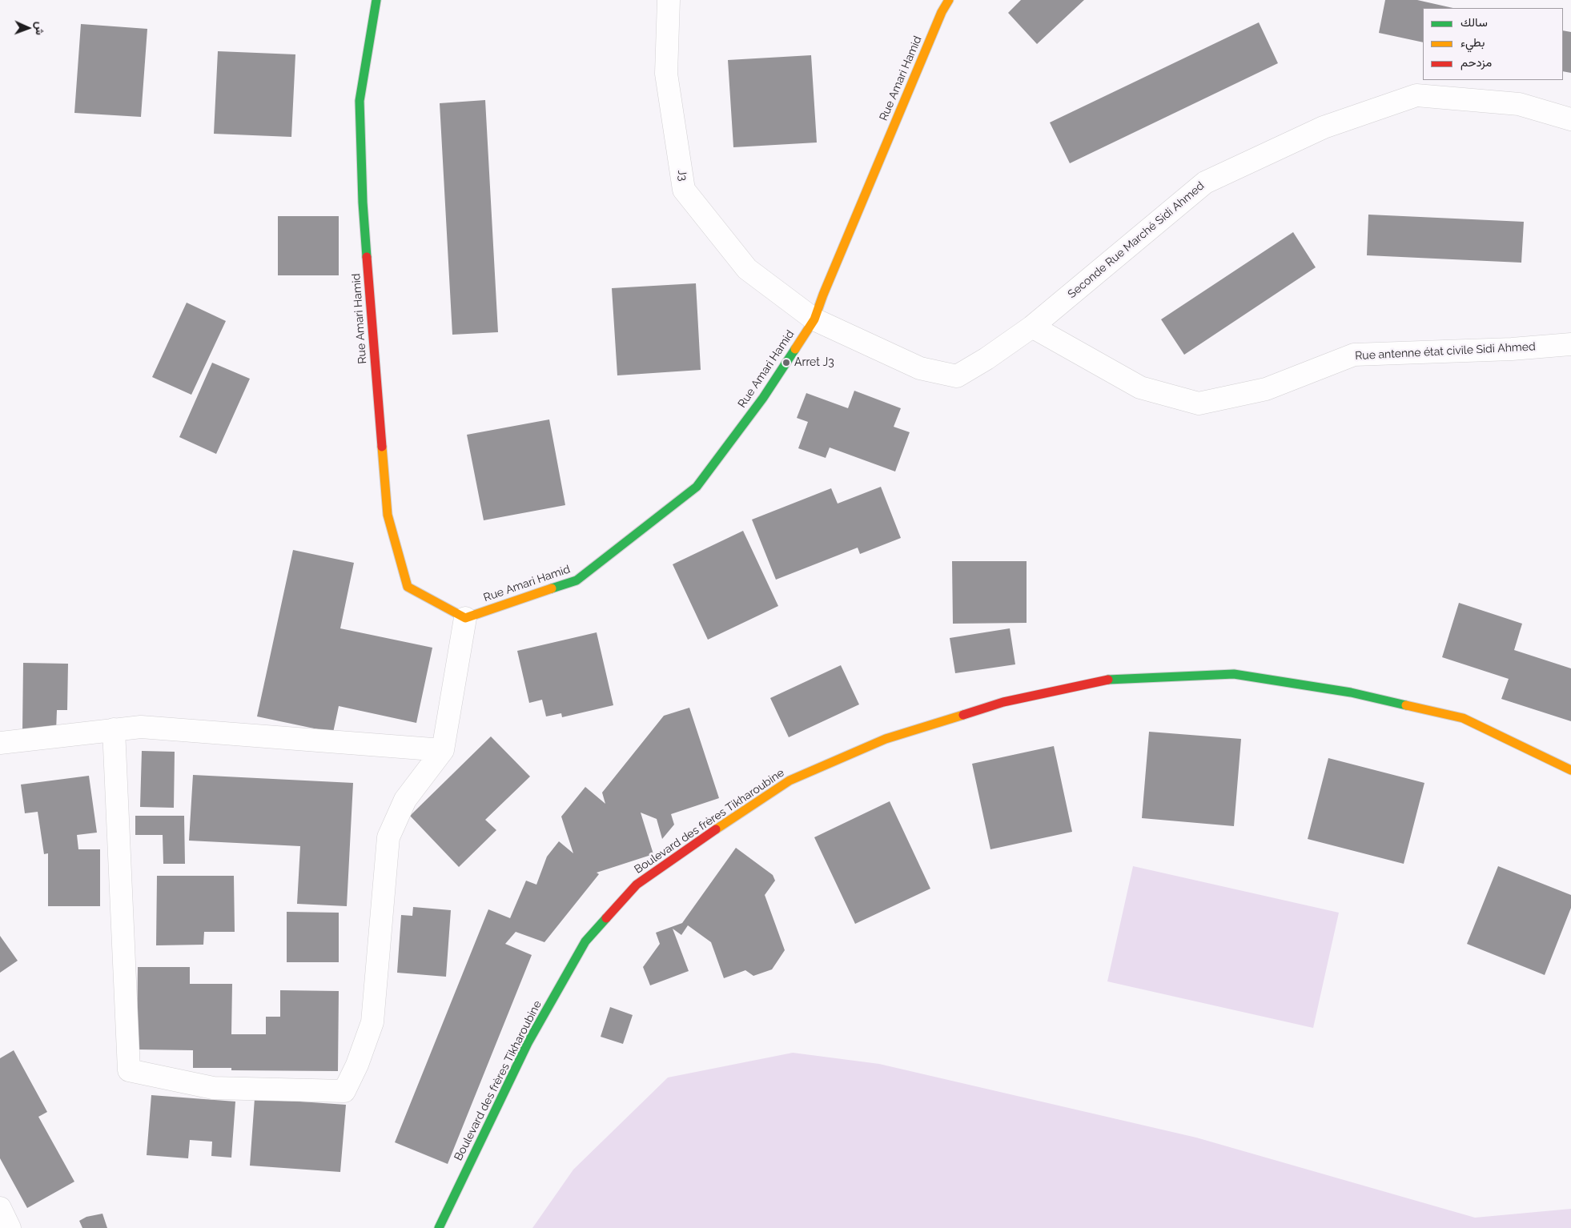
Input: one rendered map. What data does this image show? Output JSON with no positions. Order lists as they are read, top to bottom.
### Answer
{
  "streets": {
    "street": [
      "Rue Amari Hamid",
      "J3",
      "Seconde Rue Marché Sidi Ahmed",
      "Rue antenne état civile Sidi Ahmed",
      "Boulevard des frères Tikharoubine"
    ]
  },
  "crossings": [
    ["Rue Amari Hamid", "J3"],
    ["Rue Amari Hamid", "Seconde Rue Marché Sidi Ahmed"],
    ["J3", "Seconde Rue Marché Sidi Ahmed"],
    ["Seconde Rue Marché Sidi Ahmed", "Rue antenne état civile Sidi Ahmed"]
  ],
  "places": ["Arret J3"],
  "legend": ["سالك", "بطيء", "مزدحم"],
  "north": "right"
}
